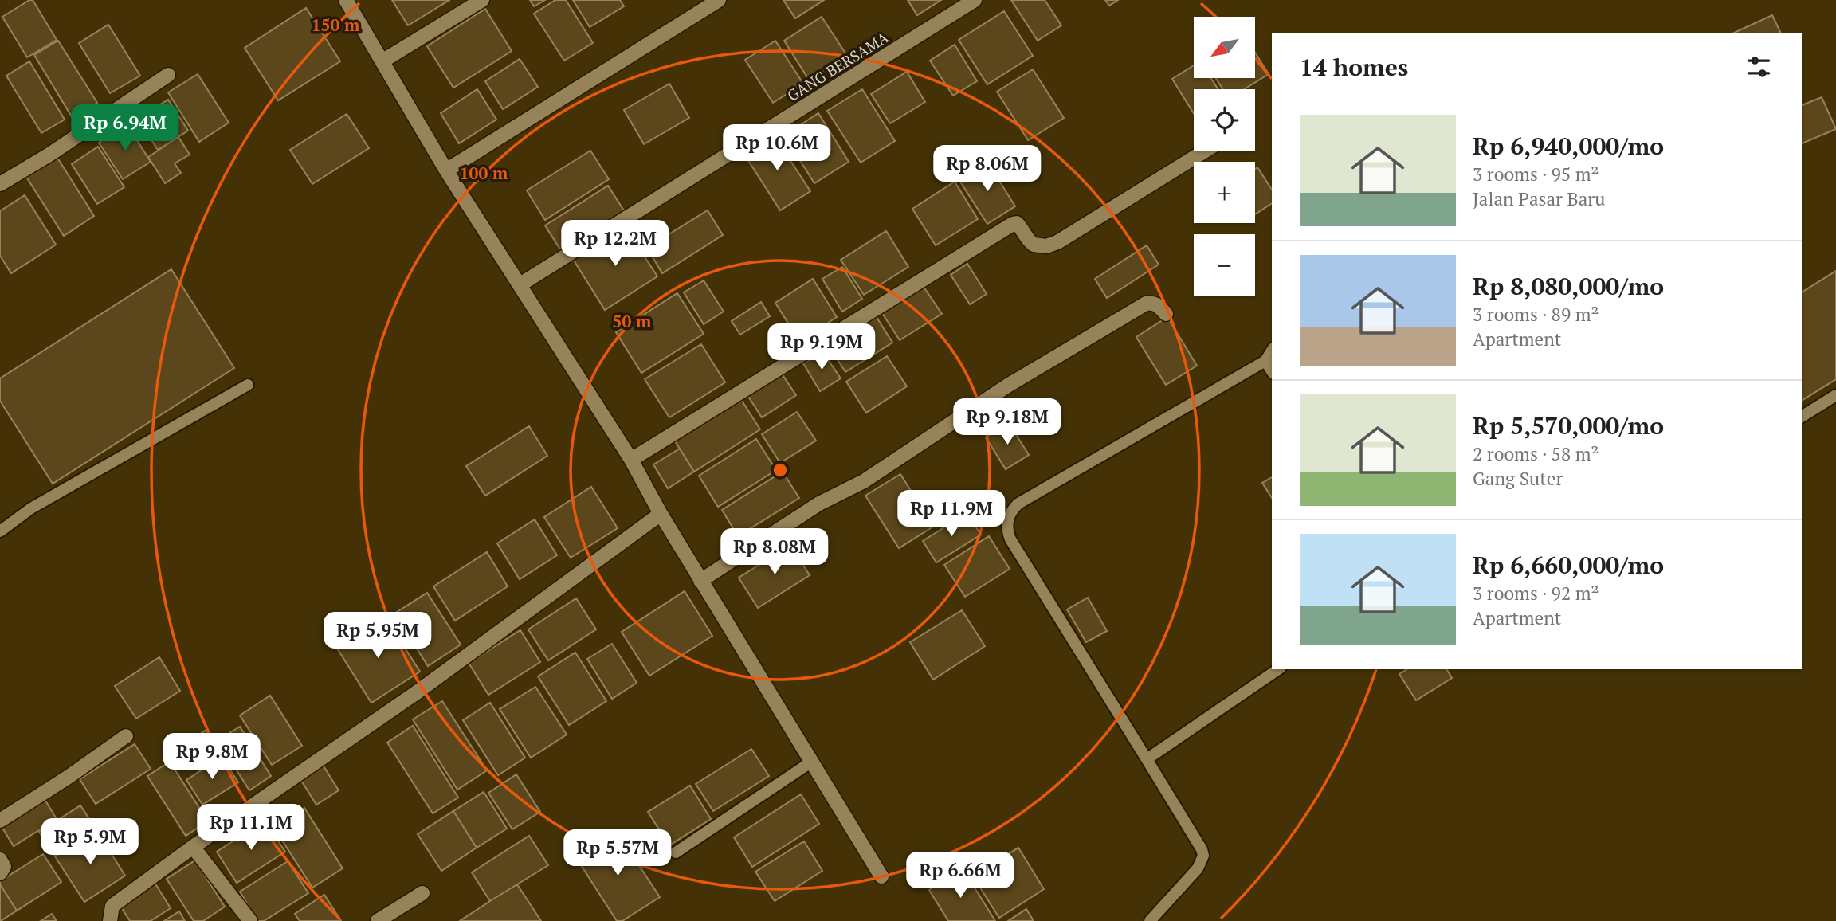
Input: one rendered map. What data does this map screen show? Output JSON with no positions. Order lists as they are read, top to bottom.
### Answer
{
  "streets": {
    "street": ["GANG BERSAMA"]
  },
  "north": "bottom left",
  "page": {
    "map_buttons": ["+", "−"],
    "heading": "14 homes",
    "list": [
      {
        "name": "Rp 6,940,000/mo",
        "note": "3 rooms · 95 m² · Jalan Pasar Baru"
      },
      {
        "name": "Rp 8,080,000/mo",
        "note": "3 rooms · 89 m² · Apartment"
      },
      {
        "name": "Rp 5,570,000/mo",
        "note": "2 rooms · 58 m² · Gang Suter"
      },
      {
        "name": "Rp 6,660,000/mo",
        "note": "3 rooms · 92 m² · Apartment"
      }
    ],
    "price": [
      "Rp 6.94M",
      "Rp 10.6M",
      "Rp 8.06M",
      "Rp 12.2M",
      "Rp 9.19M",
      "Rp 9.18M",
      "Rp 11.9M",
      "Rp 8.08M",
      "Rp 5.95M",
      "Rp 9.8M",
      "Rp 11.1M",
      "Rp 5.9M",
      "Rp 5.57M",
      "Rp 6.66M"
    ]
  },
  "rings": ["150 m", "100 m", "50 m"]
}
